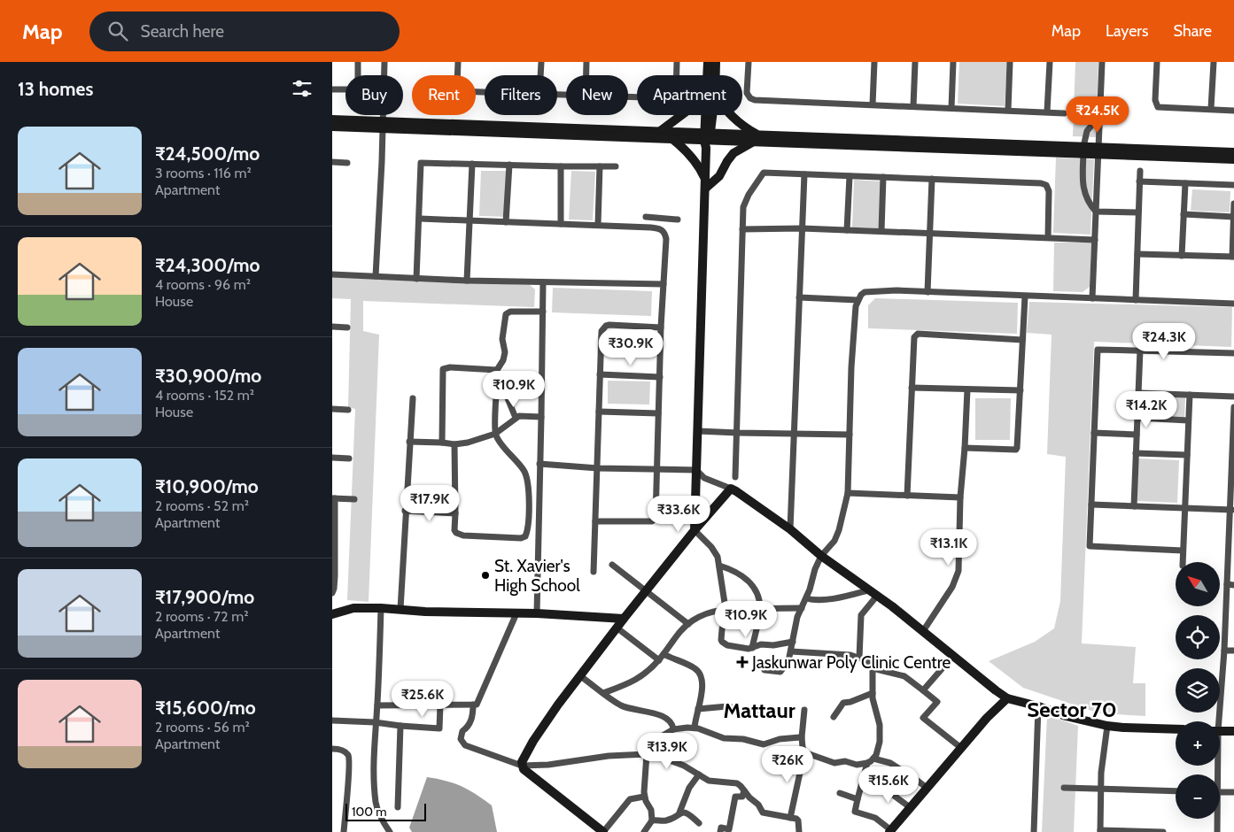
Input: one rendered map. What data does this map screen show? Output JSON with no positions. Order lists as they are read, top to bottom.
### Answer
{
  "districts": ["Sector 70", "Mattaur"],
  "places": {
    "other": ["St. Xavier's High School"],
    "health": ["Jaskunwar Poly Clinic Centre"]
  },
  "scale_bar": "100 m",
  "north": "top left",
  "page": {
    "header": "Map",
    "search": "Search here",
    "nav": ["Map", "Layers", "Share"],
    "heading": "13 homes",
    "chip": [
      "Buy",
      "Rent",
      "Filters",
      "New",
      "Apartment"
    ],
    "price": [
      "₹24.5K",
      "₹24.3K",
      "₹30.9K",
      "₹10.9K",
      "₹14.2K",
      "₹17.9K",
      "₹33.6K",
      "₹13.1K",
      "₹10.9K",
      "₹25.6K",
      "₹13.9K",
      "₹26K",
      "₹15.6K"
    ],
    "list": [
      {
        "name": "₹24,500/mo",
        "note": "3 rooms · 116 m² · Apartment"
      },
      {
        "name": "₹24,300/mo",
        "note": "4 rooms · 96 m² · House"
      },
      {
        "name": "₹30,900/mo",
        "note": "4 rooms · 152 m² · House"
      },
      {
        "name": "₹10,900/mo",
        "note": "2 rooms · 52 m² · Apartment"
      },
      {
        "name": "₹17,900/mo",
        "note": "2 rooms · 72 m² · Apartment"
      },
      {
        "name": "₹15,600/mo",
        "note": "2 rooms · 56 m² · Apartment"
      }
    ],
    "map_buttons": ["+", "−"],
    "scale": "100 m"
  }
}
